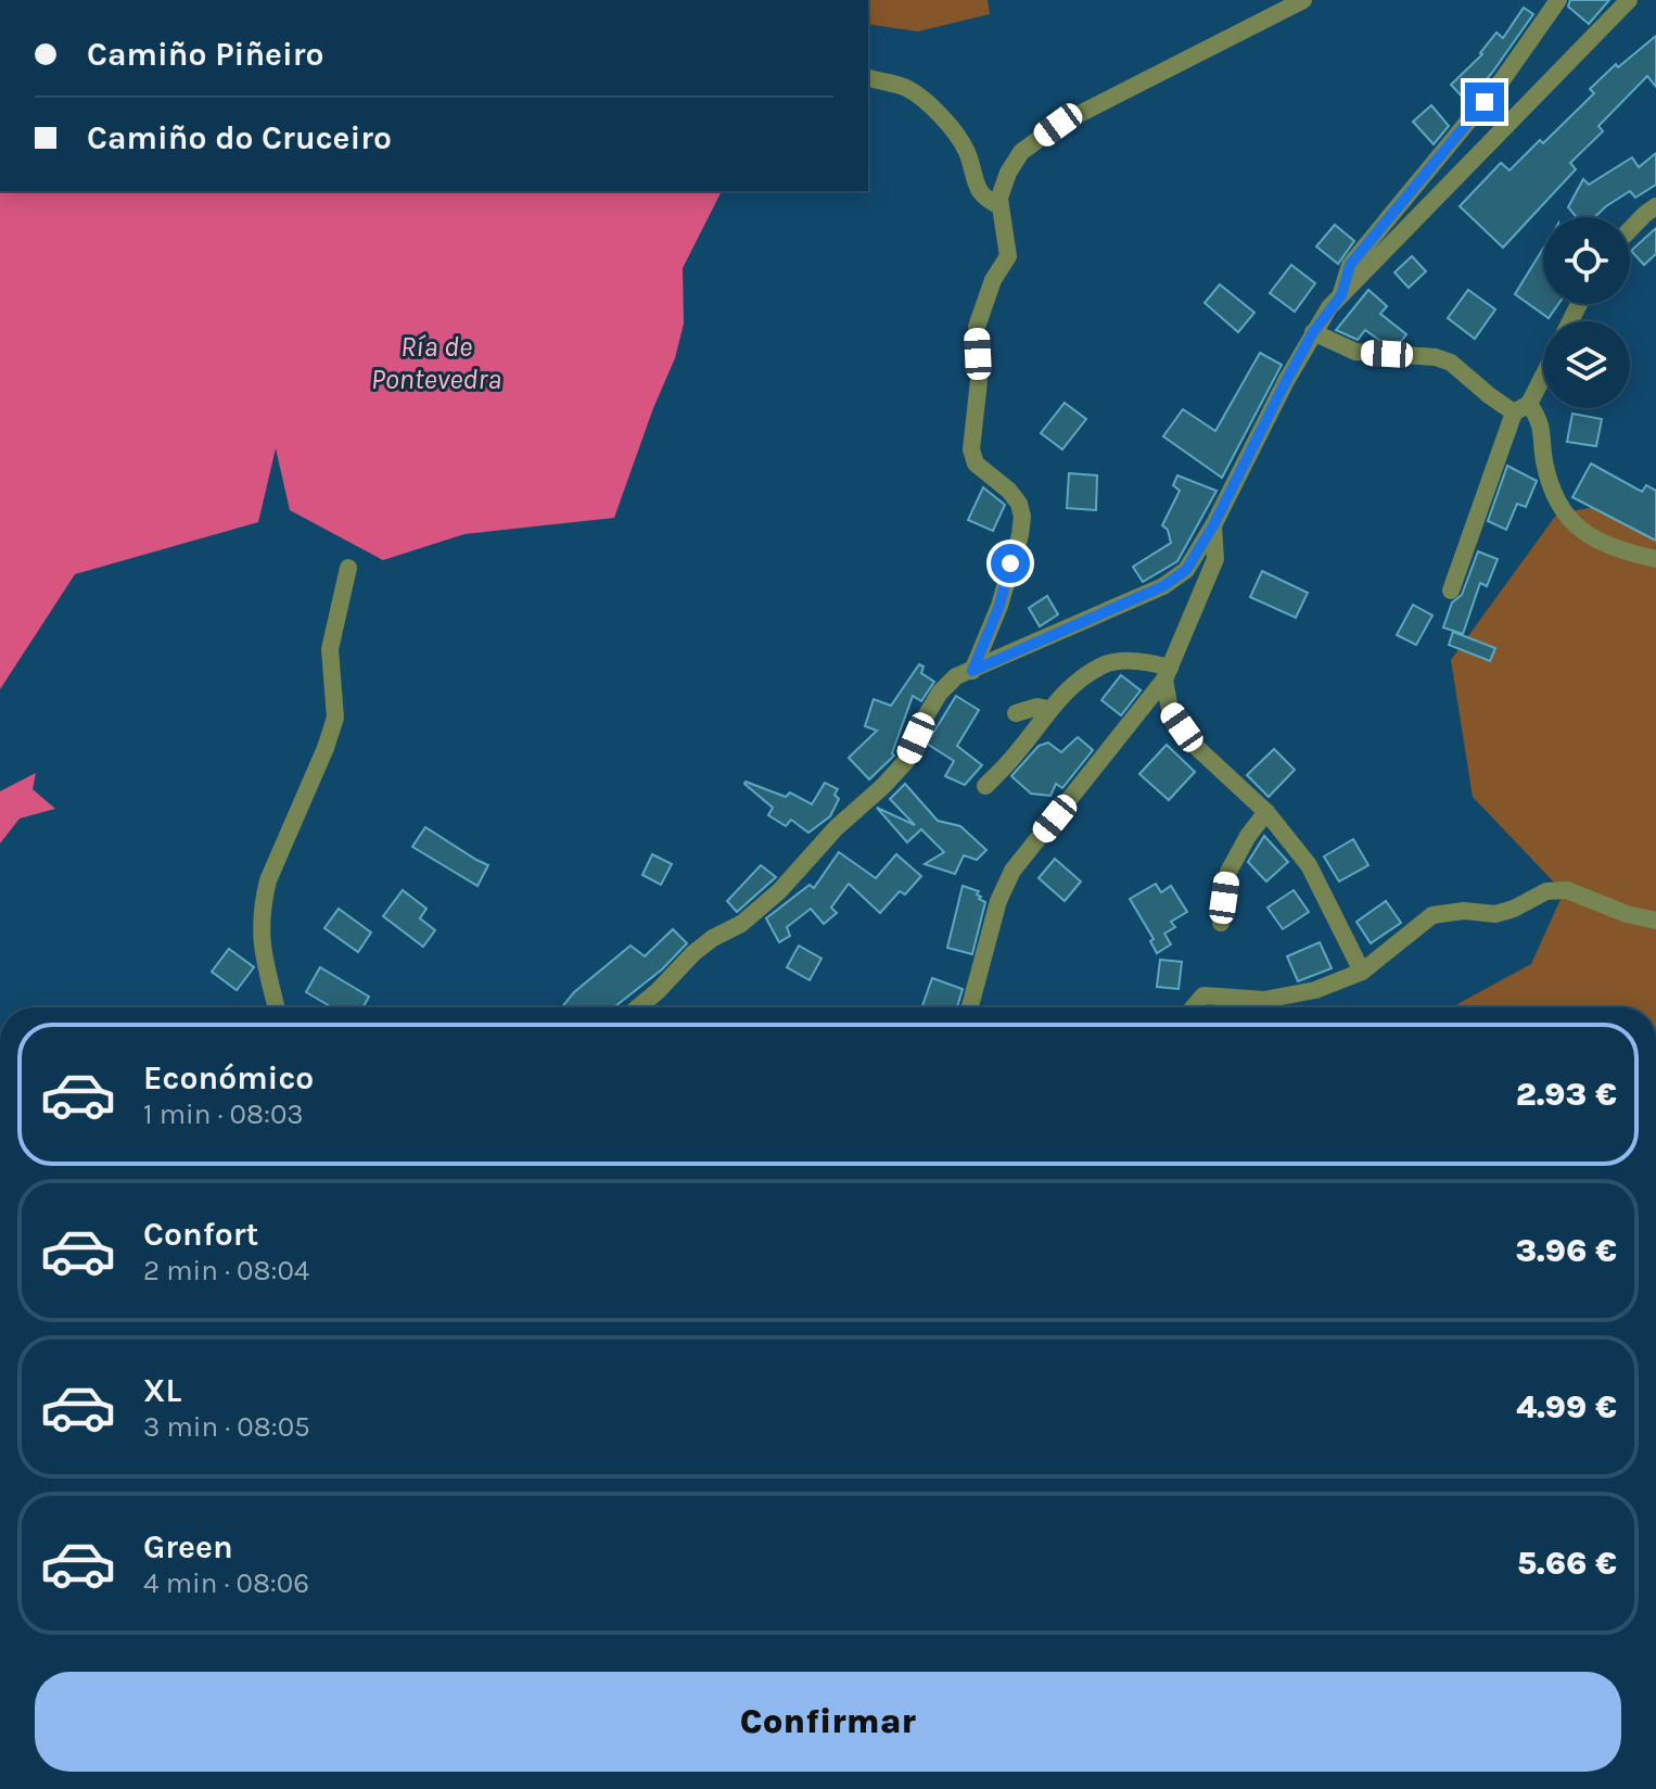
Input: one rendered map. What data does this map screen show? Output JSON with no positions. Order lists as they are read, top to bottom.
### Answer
{
  "water": ["Ría de Pontevedra"],
  "page": {
    "banner": ["Camiño Piñeiro", "Camiño do Cruceiro"],
    "list": [
      {
        "name": "Económico",
        "note": "1 min · 08:03",
        "value": "2.93 €"
      },
      {
        "name": "Confort",
        "note": "2 min · 08:04",
        "value": "3.96 €"
      },
      {
        "name": "XL",
        "note": "3 min · 08:05",
        "value": "4.99 €"
      },
      {
        "name": "Green",
        "note": "4 min · 08:06",
        "value": "5.66 €"
      }
    ],
    "buttons": "Confirmar"
  }
}
